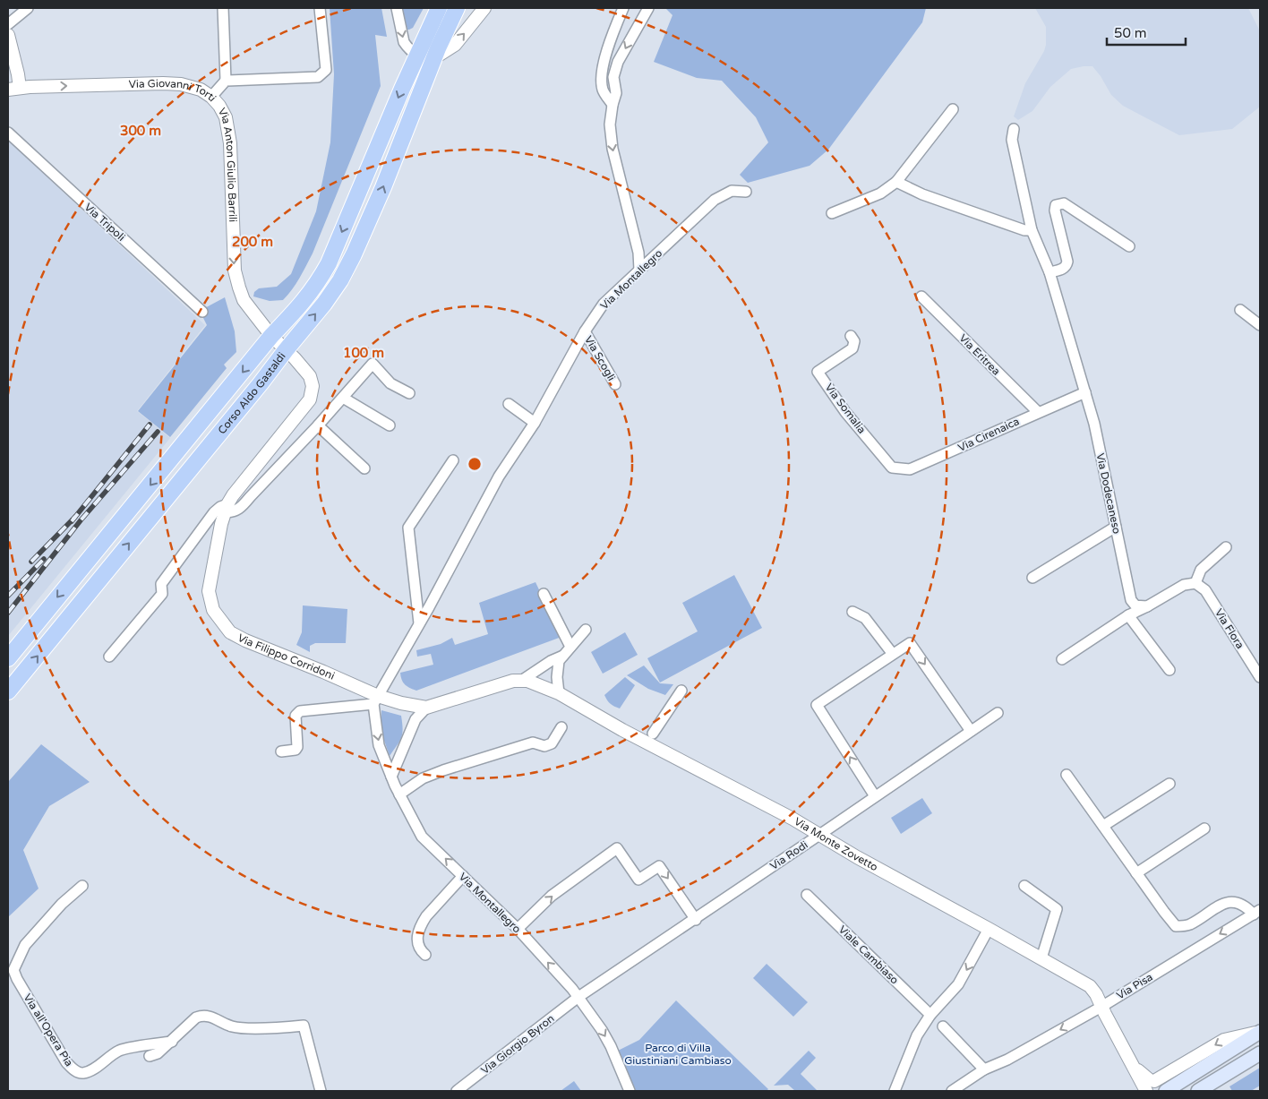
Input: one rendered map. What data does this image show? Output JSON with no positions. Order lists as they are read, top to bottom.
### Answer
{
  "streets": {
    "main road": ["Corso Aldo Gastaldi"],
    "street": [
      "Via Giovanni Torti",
      "Via Anton Giulio Barrili",
      "Via Tripoli",
      "Via Montallegro",
      "Via Eritrea",
      "Via Scogli",
      "Via Somalia",
      "Via Cirenaica",
      "Via Dodecaneso",
      "Via Flora",
      "Via Filippo Corridoni",
      "Via Monte Zovetto",
      "Via Rodi",
      "Viale Cambiaso",
      "Via Pisa",
      "Via all'Opera Pia",
      "Via Giorgio Byron"
    ]
  },
  "crossings": [
    ["Via Giovanni Torti", "Via Anton Giulio Barrili"],
    ["Via Anton Giulio Barrili", "Corso Aldo Gastaldi"],
    ["Via Anton Giulio Barrili", "Via Filippo Corridoni"],
    ["Via Montallegro", "Via Scogli"],
    ["Via Montallegro", "Via Monte Zovetto"],
    ["Via Montallegro", "Via Rodi"],
    ["Via Montallegro", "Via Giorgio Byron"],
    ["Via Eritrea", "Via Cirenaica"],
    ["Corso Aldo Gastaldi", "Via Filippo Corridoni"],
    ["Via Somalia", "Via Cirenaica"],
    ["Via Cirenaica", "Via Dodecaneso"],
    ["Via Filippo Corridoni", "Via Monte Zovetto"],
    ["Via Monte Zovetto", "Via Rodi"],
    ["Via Monte Zovetto", "Via Pisa"],
    ["Via Rodi", "Via Giorgio Byron"]
  ],
  "one_way": ["Via Giovanni Torti", "Via Anton Giulio Barrili", "Via Pisa"],
  "parks": ["Parco di Villa Giustiniani Cambiaso"],
  "scale_bar": "50 m",
  "rings": ["300 m", "200 m", "100 m"]
}
